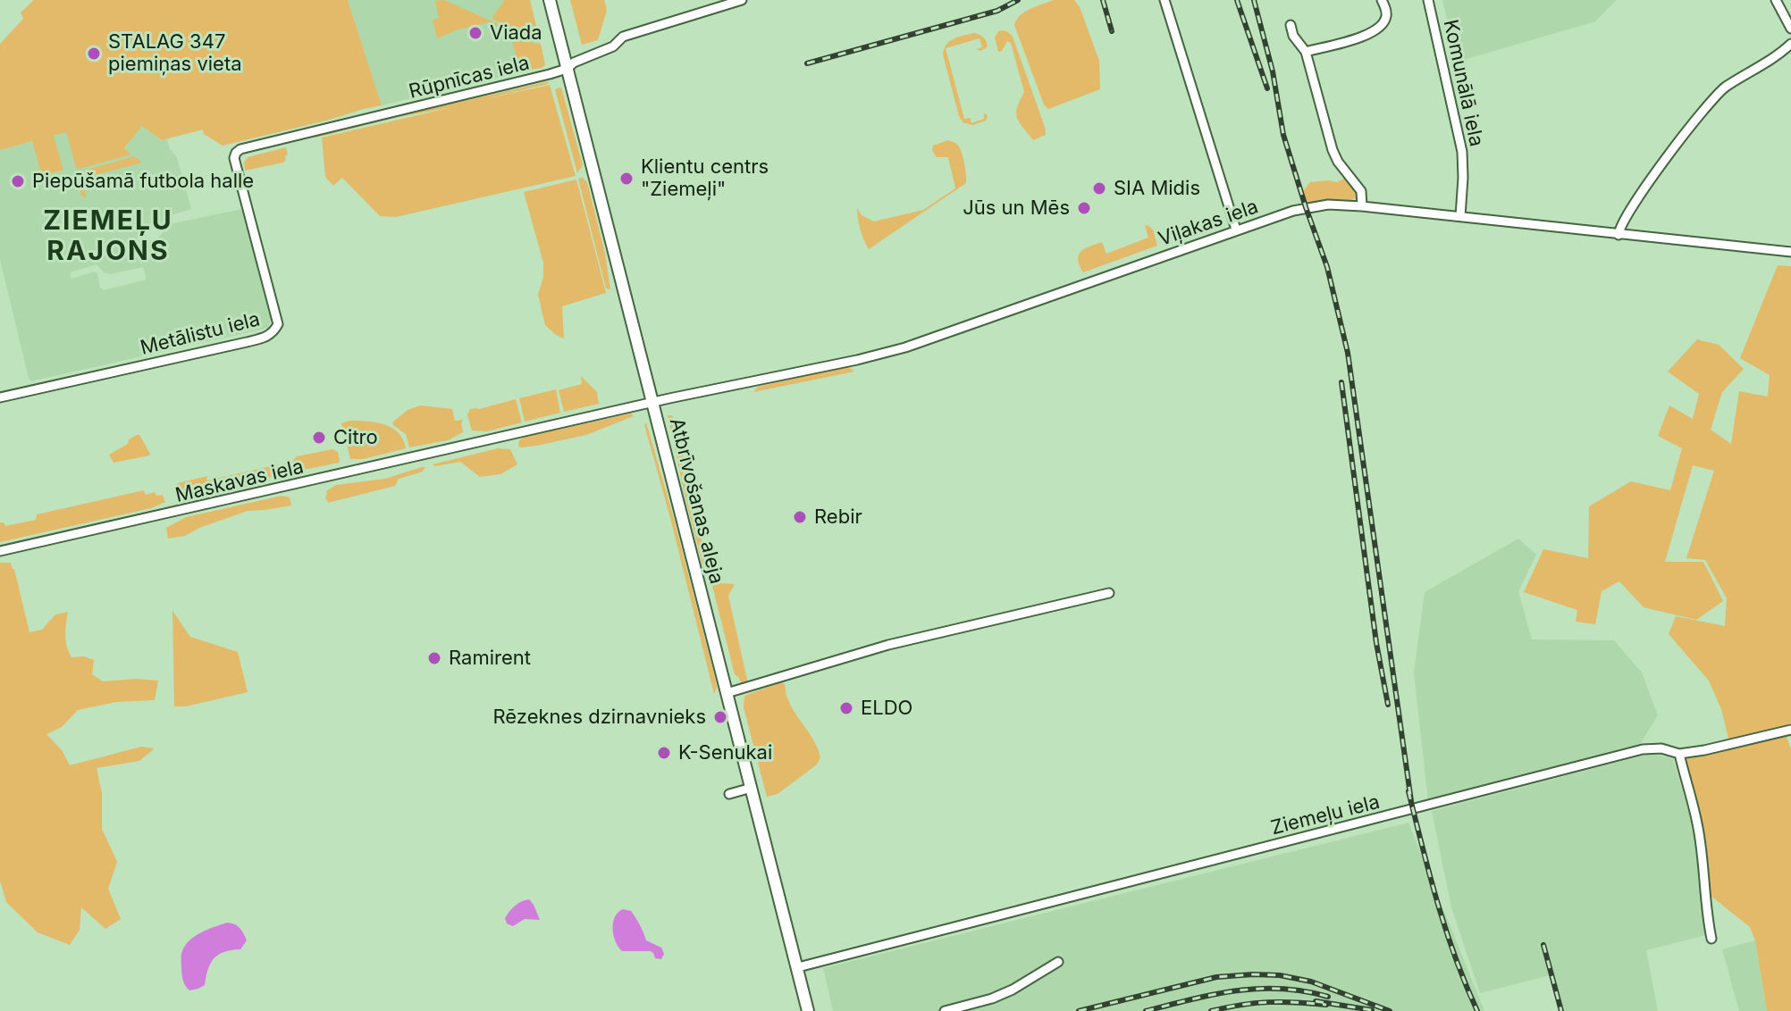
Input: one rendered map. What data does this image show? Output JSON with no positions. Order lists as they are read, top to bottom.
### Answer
{
  "streets": {
    "main road": ["Atbrīvošanas aleja"],
    "street": [
      "Rūpnīcas iela",
      "Komunālā iela",
      "Viļakas iela",
      "Metālistu iela",
      "Maskavas iela",
      "Ziemeļu iela"
    ]
  },
  "crossings": [
    ["Rūpnīcas iela", "Metālistu iela"],
    ["Rūpnīcas iela", "Atbrīvošanas aleja"],
    ["Komunālā iela", "Viļakas iela"],
    ["Viļakas iela", "Maskavas iela"],
    ["Viļakas iela", "Atbrīvošanas aleja"],
    ["Maskavas iela", "Atbrīvošanas aleja"],
    ["Atbrīvošanas aleja", "Ziemeļu iela"]
  ],
  "districts": ["ZIEMEĻU RAJONS"],
  "places": [
    "Viada",
    "STALAG 347 piemiņas vieta",
    "Klientu centrs \"Ziemeļi\"",
    "Piepūšamā futbola halle",
    "SIA Midis",
    "Jūs un Mēs",
    "Citro",
    "Rebir",
    "Ramirent",
    "ELDO",
    "Rēzeknes dzirnavnieks",
    "K-Senukai"
  ]
}
